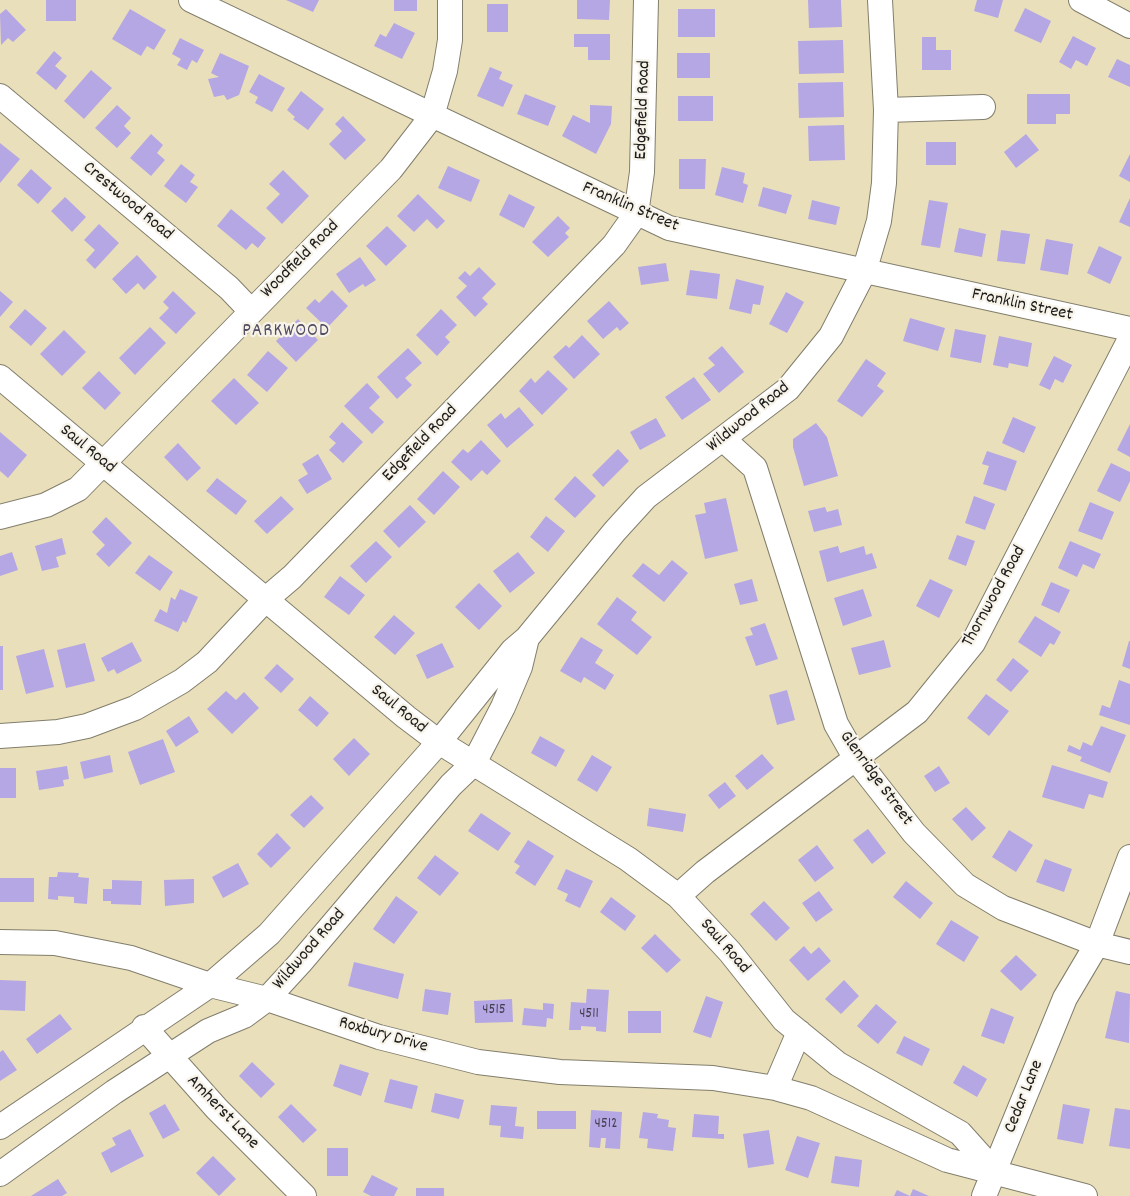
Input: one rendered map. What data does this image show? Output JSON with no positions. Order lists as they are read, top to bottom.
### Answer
{
  "streets": {
    "street": [
      "Edgefield Road",
      "Crestwood Road",
      "Franklin Street",
      "Woodfield Road",
      "Wildwood Road",
      "Saul Road",
      "Thornwood Road",
      "Glenridge Street",
      "Roxbury Drive",
      "Cedar Lane",
      "Amherst Lane"
    ]
  },
  "crossings": [
    ["Edgefield Road", "Franklin Street"],
    ["Edgefield Road", "Saul Road"],
    ["Crestwood Road", "Woodfield Road"],
    ["Franklin Street", "Woodfield Road"],
    ["Franklin Street", "Wildwood Road"],
    ["Woodfield Road", "Saul Road"],
    ["Wildwood Road", "Saul Road"],
    ["Wildwood Road", "Glenridge Street"],
    ["Wildwood Road", "Roxbury Drive"],
    ["Wildwood Road", "Amherst Lane"],
    ["Saul Road", "Thornwood Road"],
    ["Saul Road", "Cedar Lane"],
    ["Thornwood Road", "Glenridge Street"],
    ["Glenridge Street", "Cedar Lane"]
  ],
  "districts": ["PARKWOOD"],
  "house_numbers": ["4515", "4511", "4512"]
}
